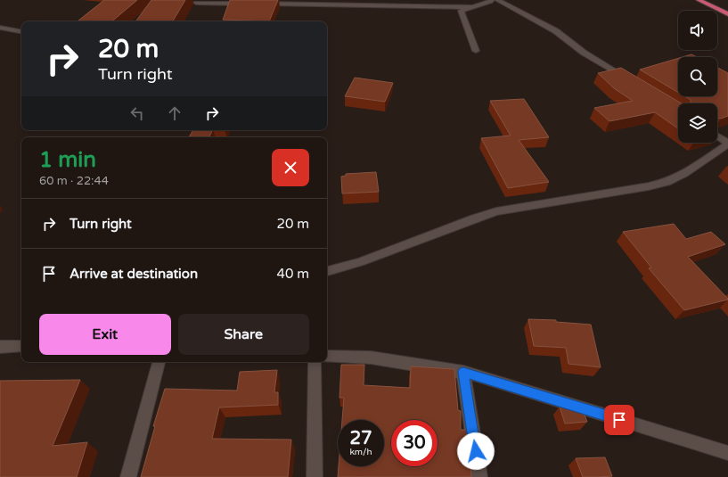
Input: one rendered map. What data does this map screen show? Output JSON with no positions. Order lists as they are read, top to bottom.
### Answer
{
  "page": {
    "turn": ["20 m", "Turn right"],
    "heading": ["1 min", "60 m · 22:44"],
    "list": [
      {
        "name": "Turn right",
        "value": "20 m"
      },
      {
        "name": "Arrive at destination",
        "value": "40 m"
      }
    ],
    "buttons": ["Exit", "Share"],
    "speed": "27 km/h",
    "limit": "30"
  }
}
